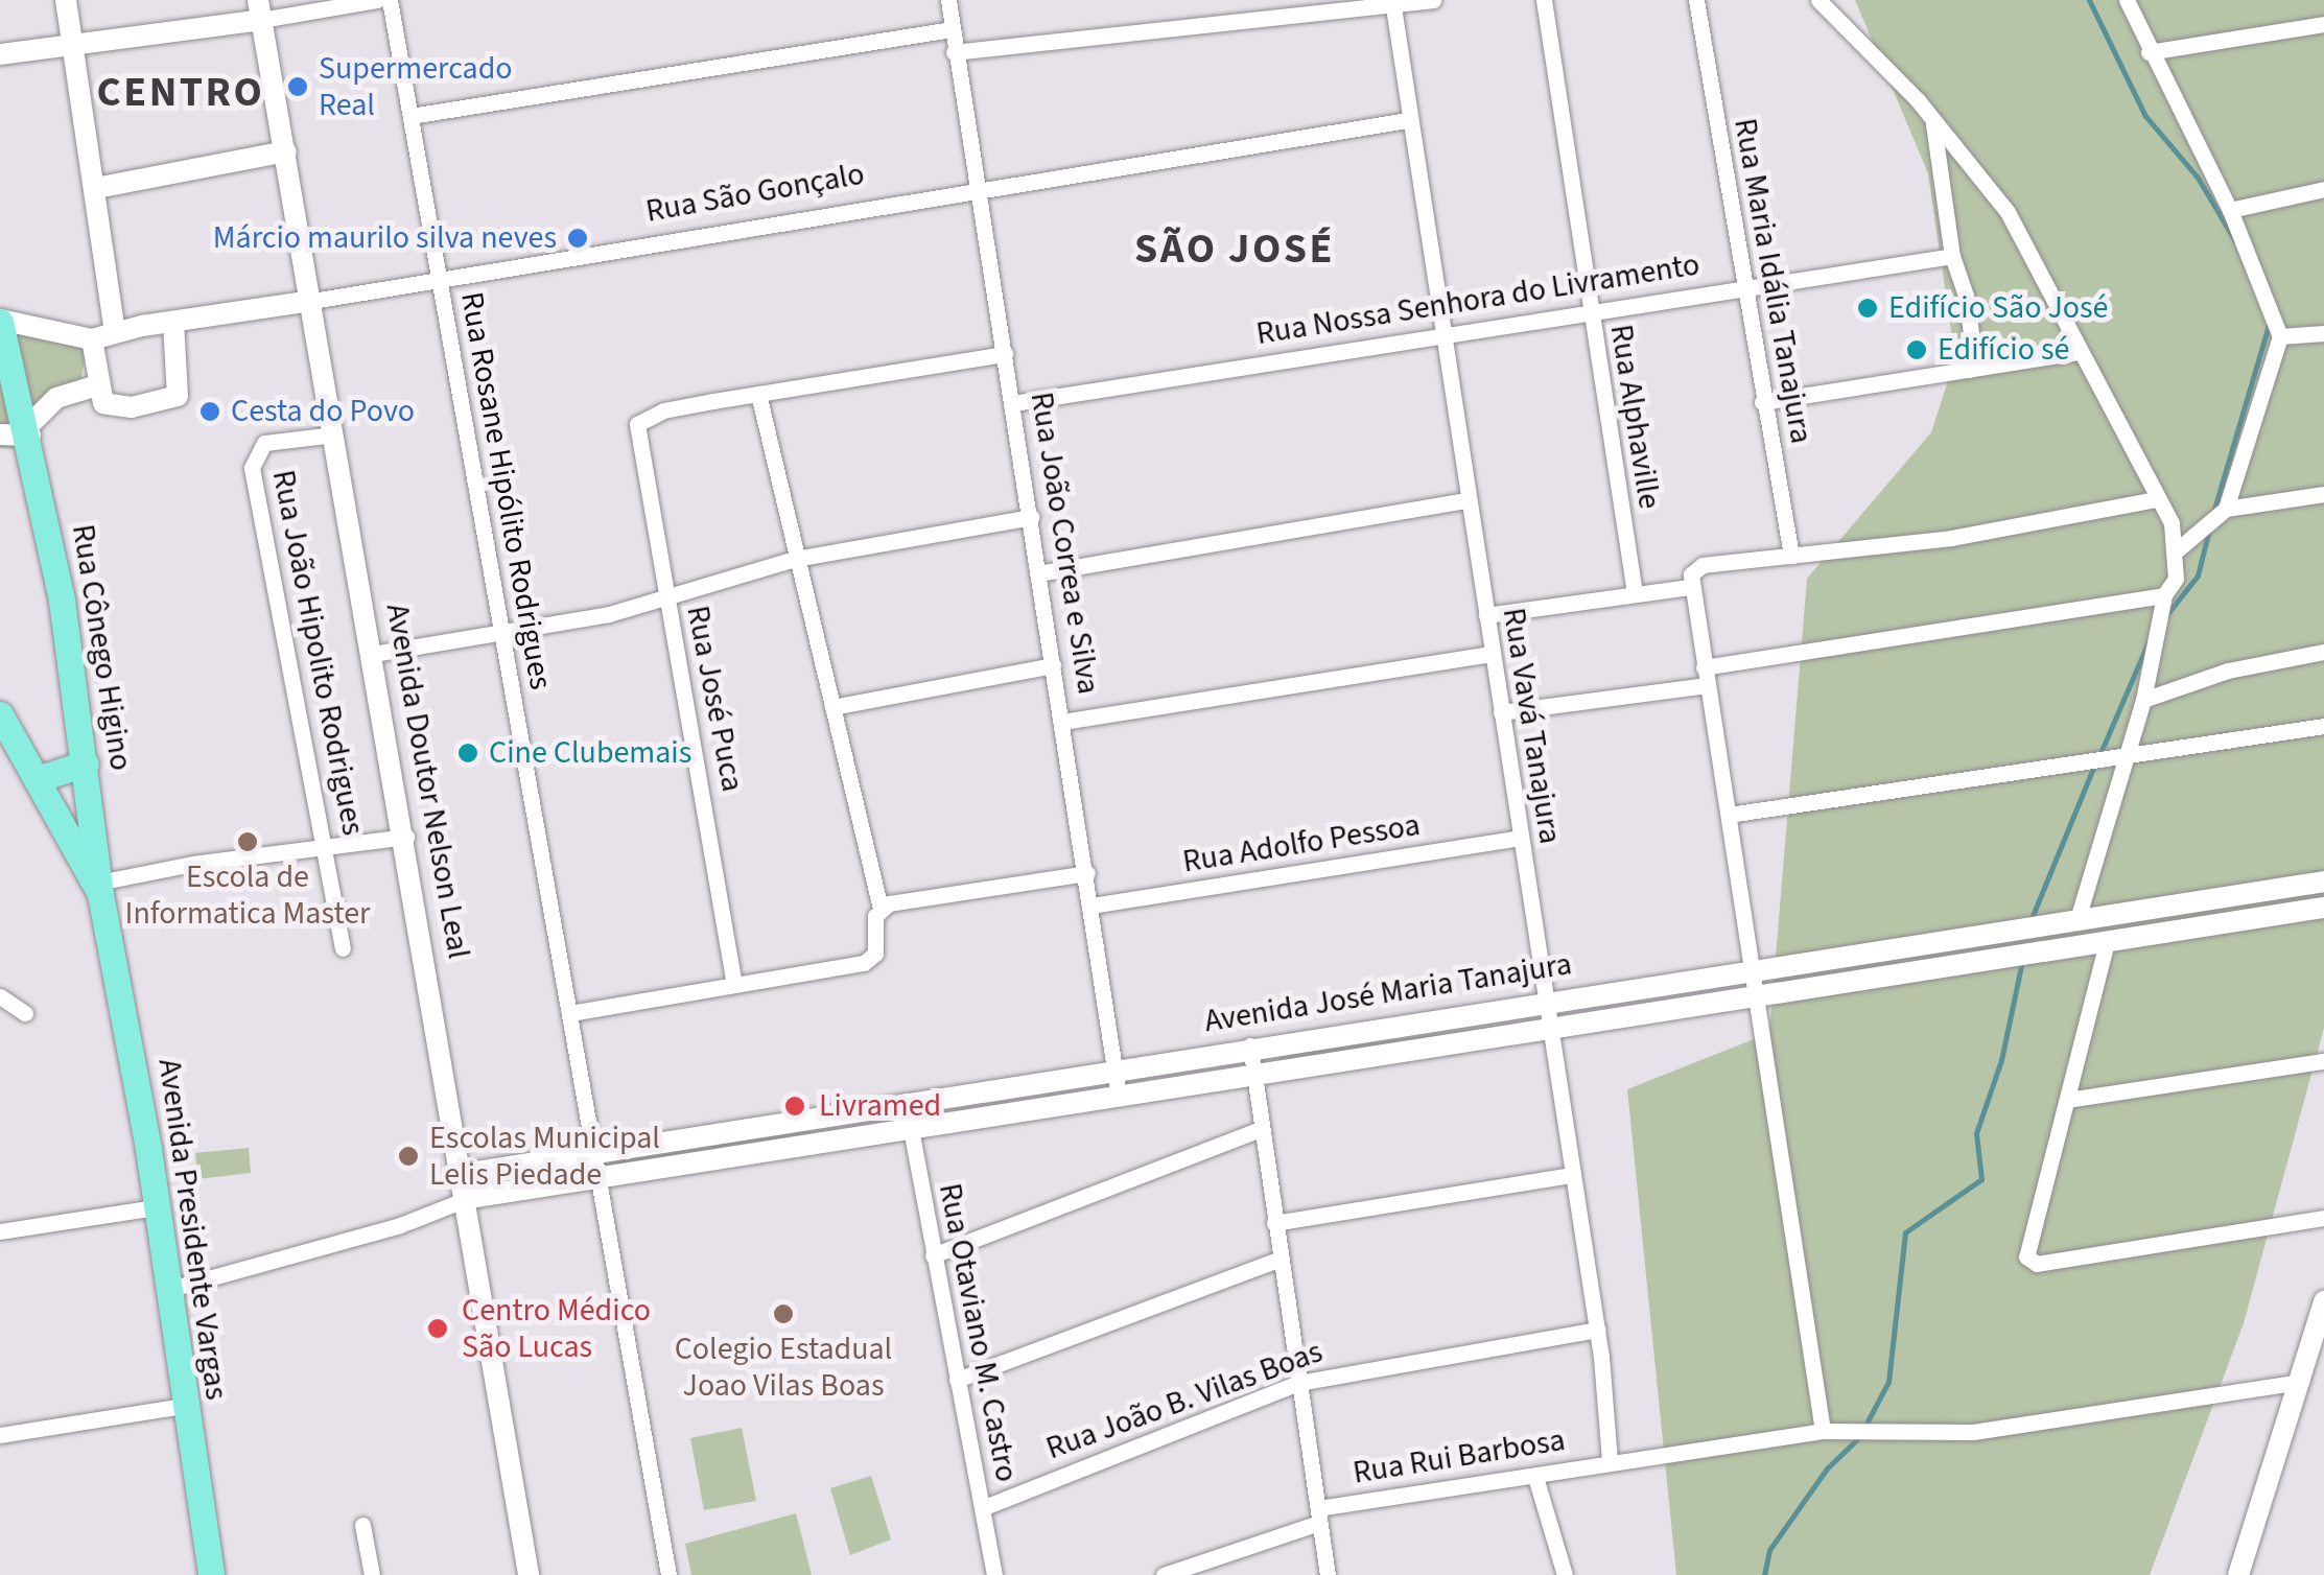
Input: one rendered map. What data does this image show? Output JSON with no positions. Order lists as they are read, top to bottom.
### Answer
{
  "streets": {
    "main road": ["Rua Cônego Higino", "Avenida Presidente Vargas"],
    "street": [
      "Rua São Gonçalo",
      "Rua Maria Idália Tanajura",
      "Rua Nossa Senhora do Livramento",
      "Rua Alphaville",
      "Rua Rosane Hipólito Rodrigues",
      "Rua João Correa e Silva",
      "Rua João Hipolito Rodrigues",
      "Rua José Puca",
      "Rua Vavá Tanajura",
      "Avenida Doutor Nelson Leal",
      "Rua Adolfo Pessoa",
      "Avenida José Maria Tanajura",
      "Rua Otaviano M. Castro",
      "Rua João B. Vilas Boas",
      "Rua Rui Barbosa"
    ]
  },
  "crossings": [
    ["Rua São Gonçalo", "Rua Rosane Hipólito Rodrigues"],
    ["Rua São Gonçalo", "Rua João Correa e Silva"],
    ["Rua São Gonçalo", "Rua Vavá Tanajura"],
    ["Rua São Gonçalo", "Avenida Doutor Nelson Leal"],
    ["Rua Maria Idália Tanajura", "Rua Nossa Senhora do Livramento"],
    ["Rua Nossa Senhora do Livramento", "Rua Alphaville"],
    ["Rua Nossa Senhora do Livramento", "Rua João Correa e Silva"],
    ["Rua Nossa Senhora do Livramento", "Rua Vavá Tanajura"],
    ["Rua Rosane Hipólito Rodrigues", "Avenida José Maria Tanajura"],
    ["Rua João Correa e Silva", "Rua Adolfo Pessoa"],
    ["Rua João Correa e Silva", "Avenida José Maria Tanajura"],
    ["Rua Cônego Higino", "Avenida Presidente Vargas"],
    ["Rua João Hipolito Rodrigues", "Avenida Doutor Nelson Leal"],
    ["Rua Vavá Tanajura", "Rua Adolfo Pessoa"],
    ["Rua Vavá Tanajura", "Avenida José Maria Tanajura"],
    ["Rua Vavá Tanajura", "Rua João B. Vilas Boas"],
    ["Rua Vavá Tanajura", "Rua Rui Barbosa"],
    ["Avenida Doutor Nelson Leal", "Avenida José Maria Tanajura"],
    ["Avenida José Maria Tanajura", "Rua Otaviano M. Castro"],
    ["Rua Otaviano M. Castro", "Rua João B. Vilas Boas"]
  ],
  "districts": ["CENTRO", "SÃO JOSÉ"],
  "places": [
    "Supermercado Real",
    "Márcio maurilo silva neves",
    "Edifício São José",
    "Edifício sé",
    "Cesta do Povo",
    "Cine Clubemais",
    "Escola de Informatica Master",
    "Livramed",
    "Escolas Municipal Lelis Piedade",
    "Colegio Estadual Joao Vilas Boas",
    "Centro Médico São Lucas"
  ]
}
